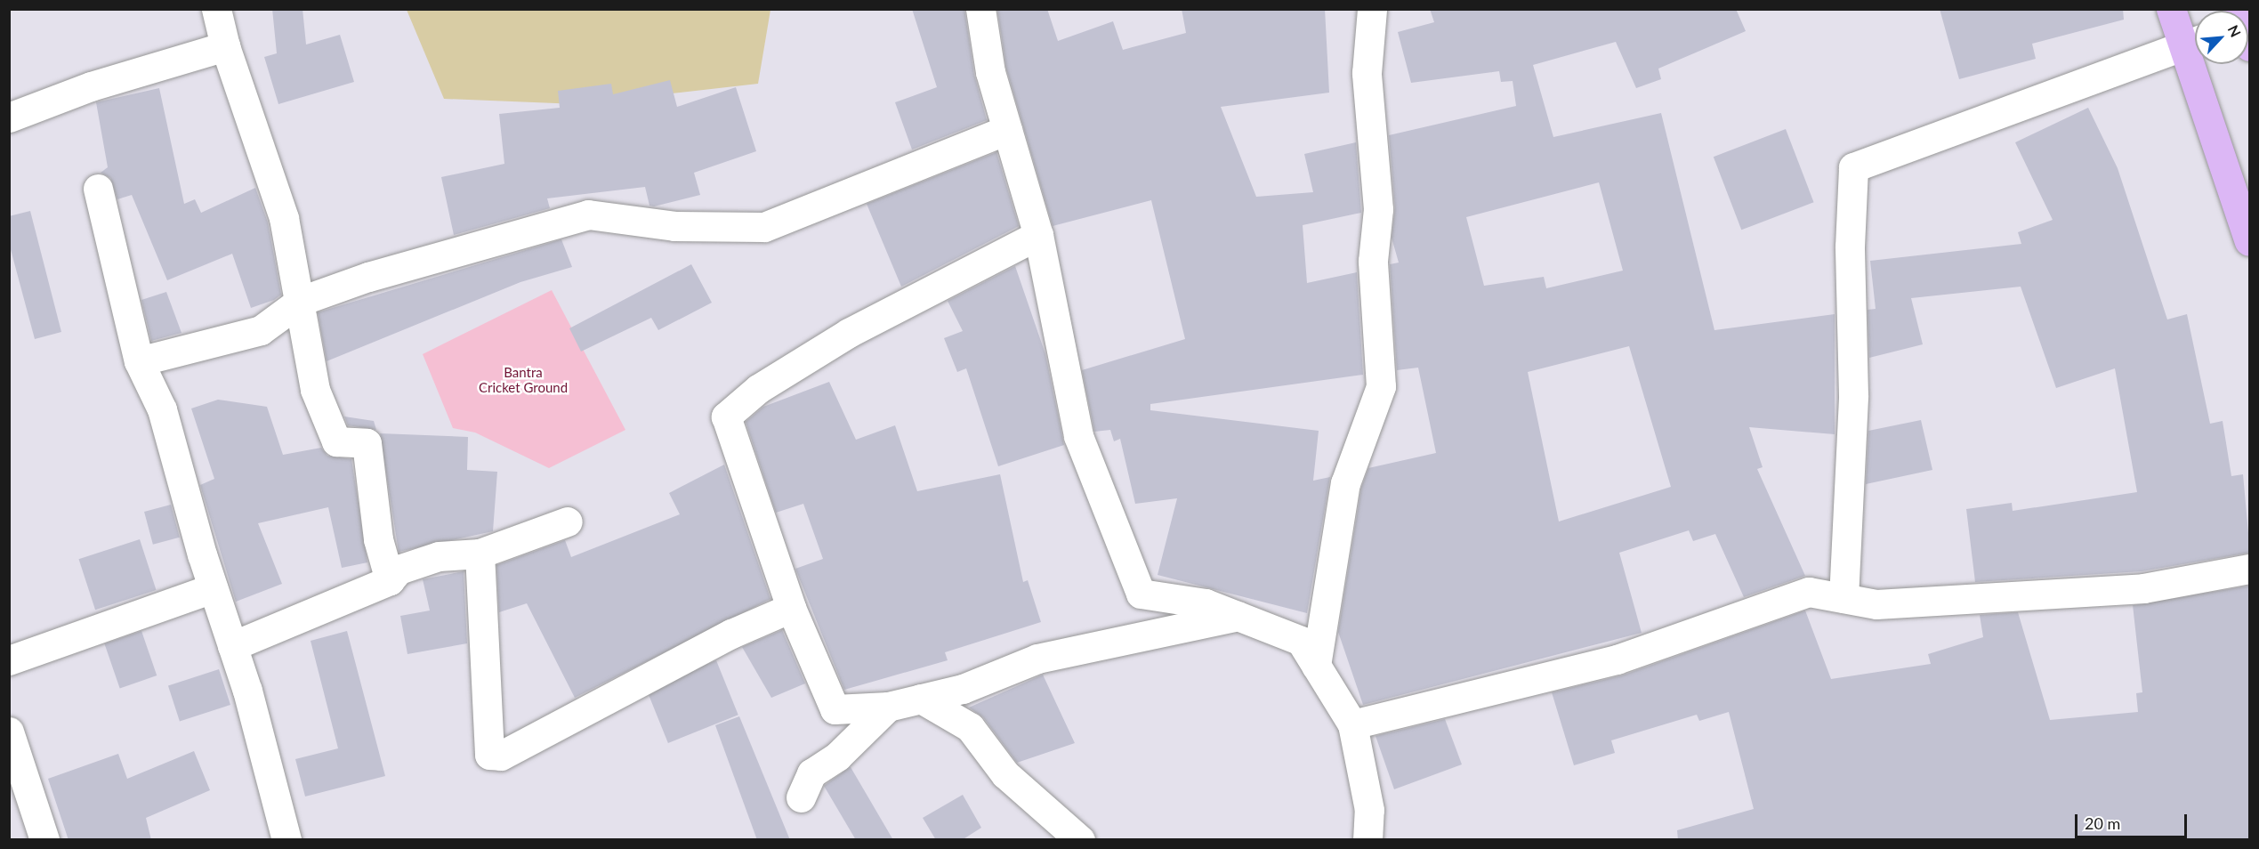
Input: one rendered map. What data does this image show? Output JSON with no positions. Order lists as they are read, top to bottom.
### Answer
{
  "parks": ["Bantra Cricket Ground"],
  "scale_bar": "20 m",
  "north": "top right"
}
